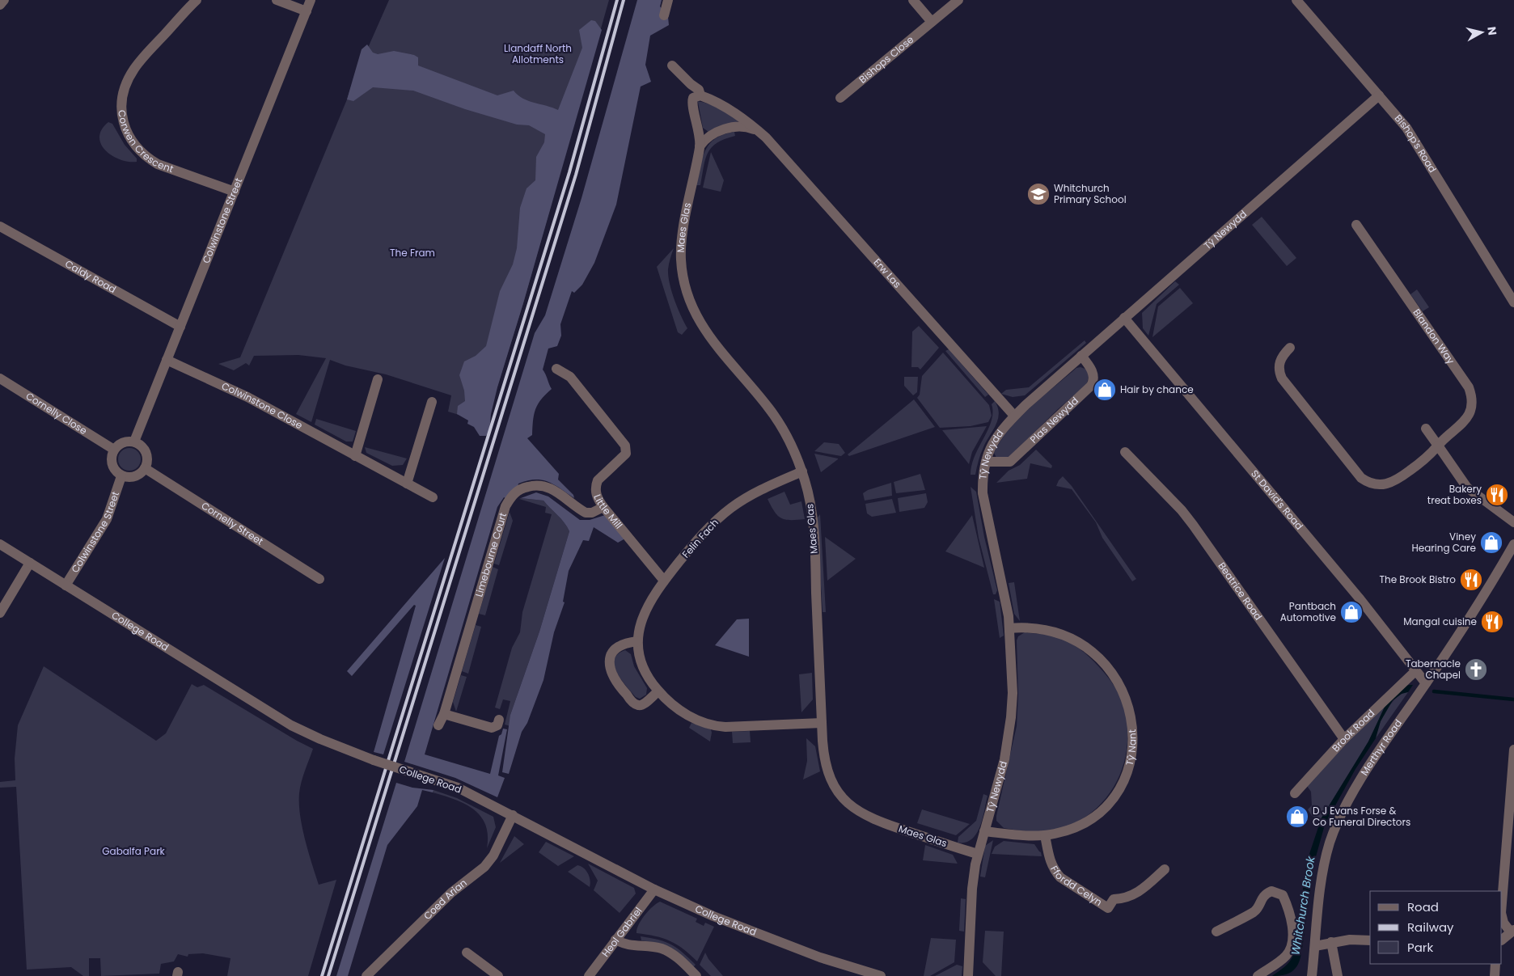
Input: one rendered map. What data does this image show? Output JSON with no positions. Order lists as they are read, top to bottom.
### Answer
{
  "streets": {
    "street": [
      "Bishops Close",
      "Corwen Crescent",
      "Bishop's Road",
      "Colwinstone Street",
      "Maes Glas",
      "Tŷ Newydd",
      "Erw Las",
      "Caldy Road",
      "Blandon Way",
      "Colwinstone Close",
      "Cornelly Close",
      "Plas Newydd",
      "St David's Road",
      "Little Mill",
      "Cornelly Street",
      "Felin Fach",
      "Limebourne Court",
      "Beatrice Road",
      "College Road",
      "Brook Road",
      "Tŷ Nant",
      "Merthyr Road",
      "Ffordd Celyn",
      "Coed Arian",
      "Heol Gabriel"
    ]
  },
  "crossings": [
    ["Corwen Crescent", "Colwinstone Street"],
    ["Bishop's Road", "Tŷ Newydd"],
    ["Colwinstone Street", "Caldy Road"],
    ["Colwinstone Street", "Colwinstone Close"],
    ["Colwinstone Street", "Cornelly Close"],
    ["Colwinstone Street", "Cornelly Street"],
    ["Colwinstone Street", "College Road"],
    ["Maes Glas", "Tŷ Newydd"],
    ["Maes Glas", "Felin Fach"],
    ["Tŷ Newydd", "Erw Las"],
    ["Tŷ Newydd", "Plas Newydd"],
    ["Tŷ Newydd", "St David's Road"],
    ["Tŷ Newydd", "Tŷ Nant"],
    ["Cornelly Close", "Cornelly Street"],
    ["St David's Road", "Brook Road"],
    ["St David's Road", "Merthyr Road"],
    ["Little Mill", "Felin Fach"],
    ["Little Mill", "Limebourne Court"],
    ["Beatrice Road", "Brook Road"],
    ["College Road", "Coed Arian"],
    ["College Road", "Heol Gabriel"],
    ["Tŷ Nant", "Ffordd Celyn"]
  ],
  "water": ["Whitchurch Brook"],
  "parks": ["Llandaff North Allotments", "The Fram", "Gabalfa Park"],
  "places": {
    "school or university": ["Whitchurch Primary School"],
    "shop": [
      "Hair by chance",
      "Viney Hearing Care",
      "Pantbach Automotive",
      "D J Evans Forse & Co Funeral Directors"
    ],
    "restaurant": ["Bakery treat boxes", "The Brook Bistro", "Mangal cuisine"],
    "church": ["Tabernacle Chapel"]
  },
  "legend": ["Road", "Railway", "Park"],
  "north": "right"
}
